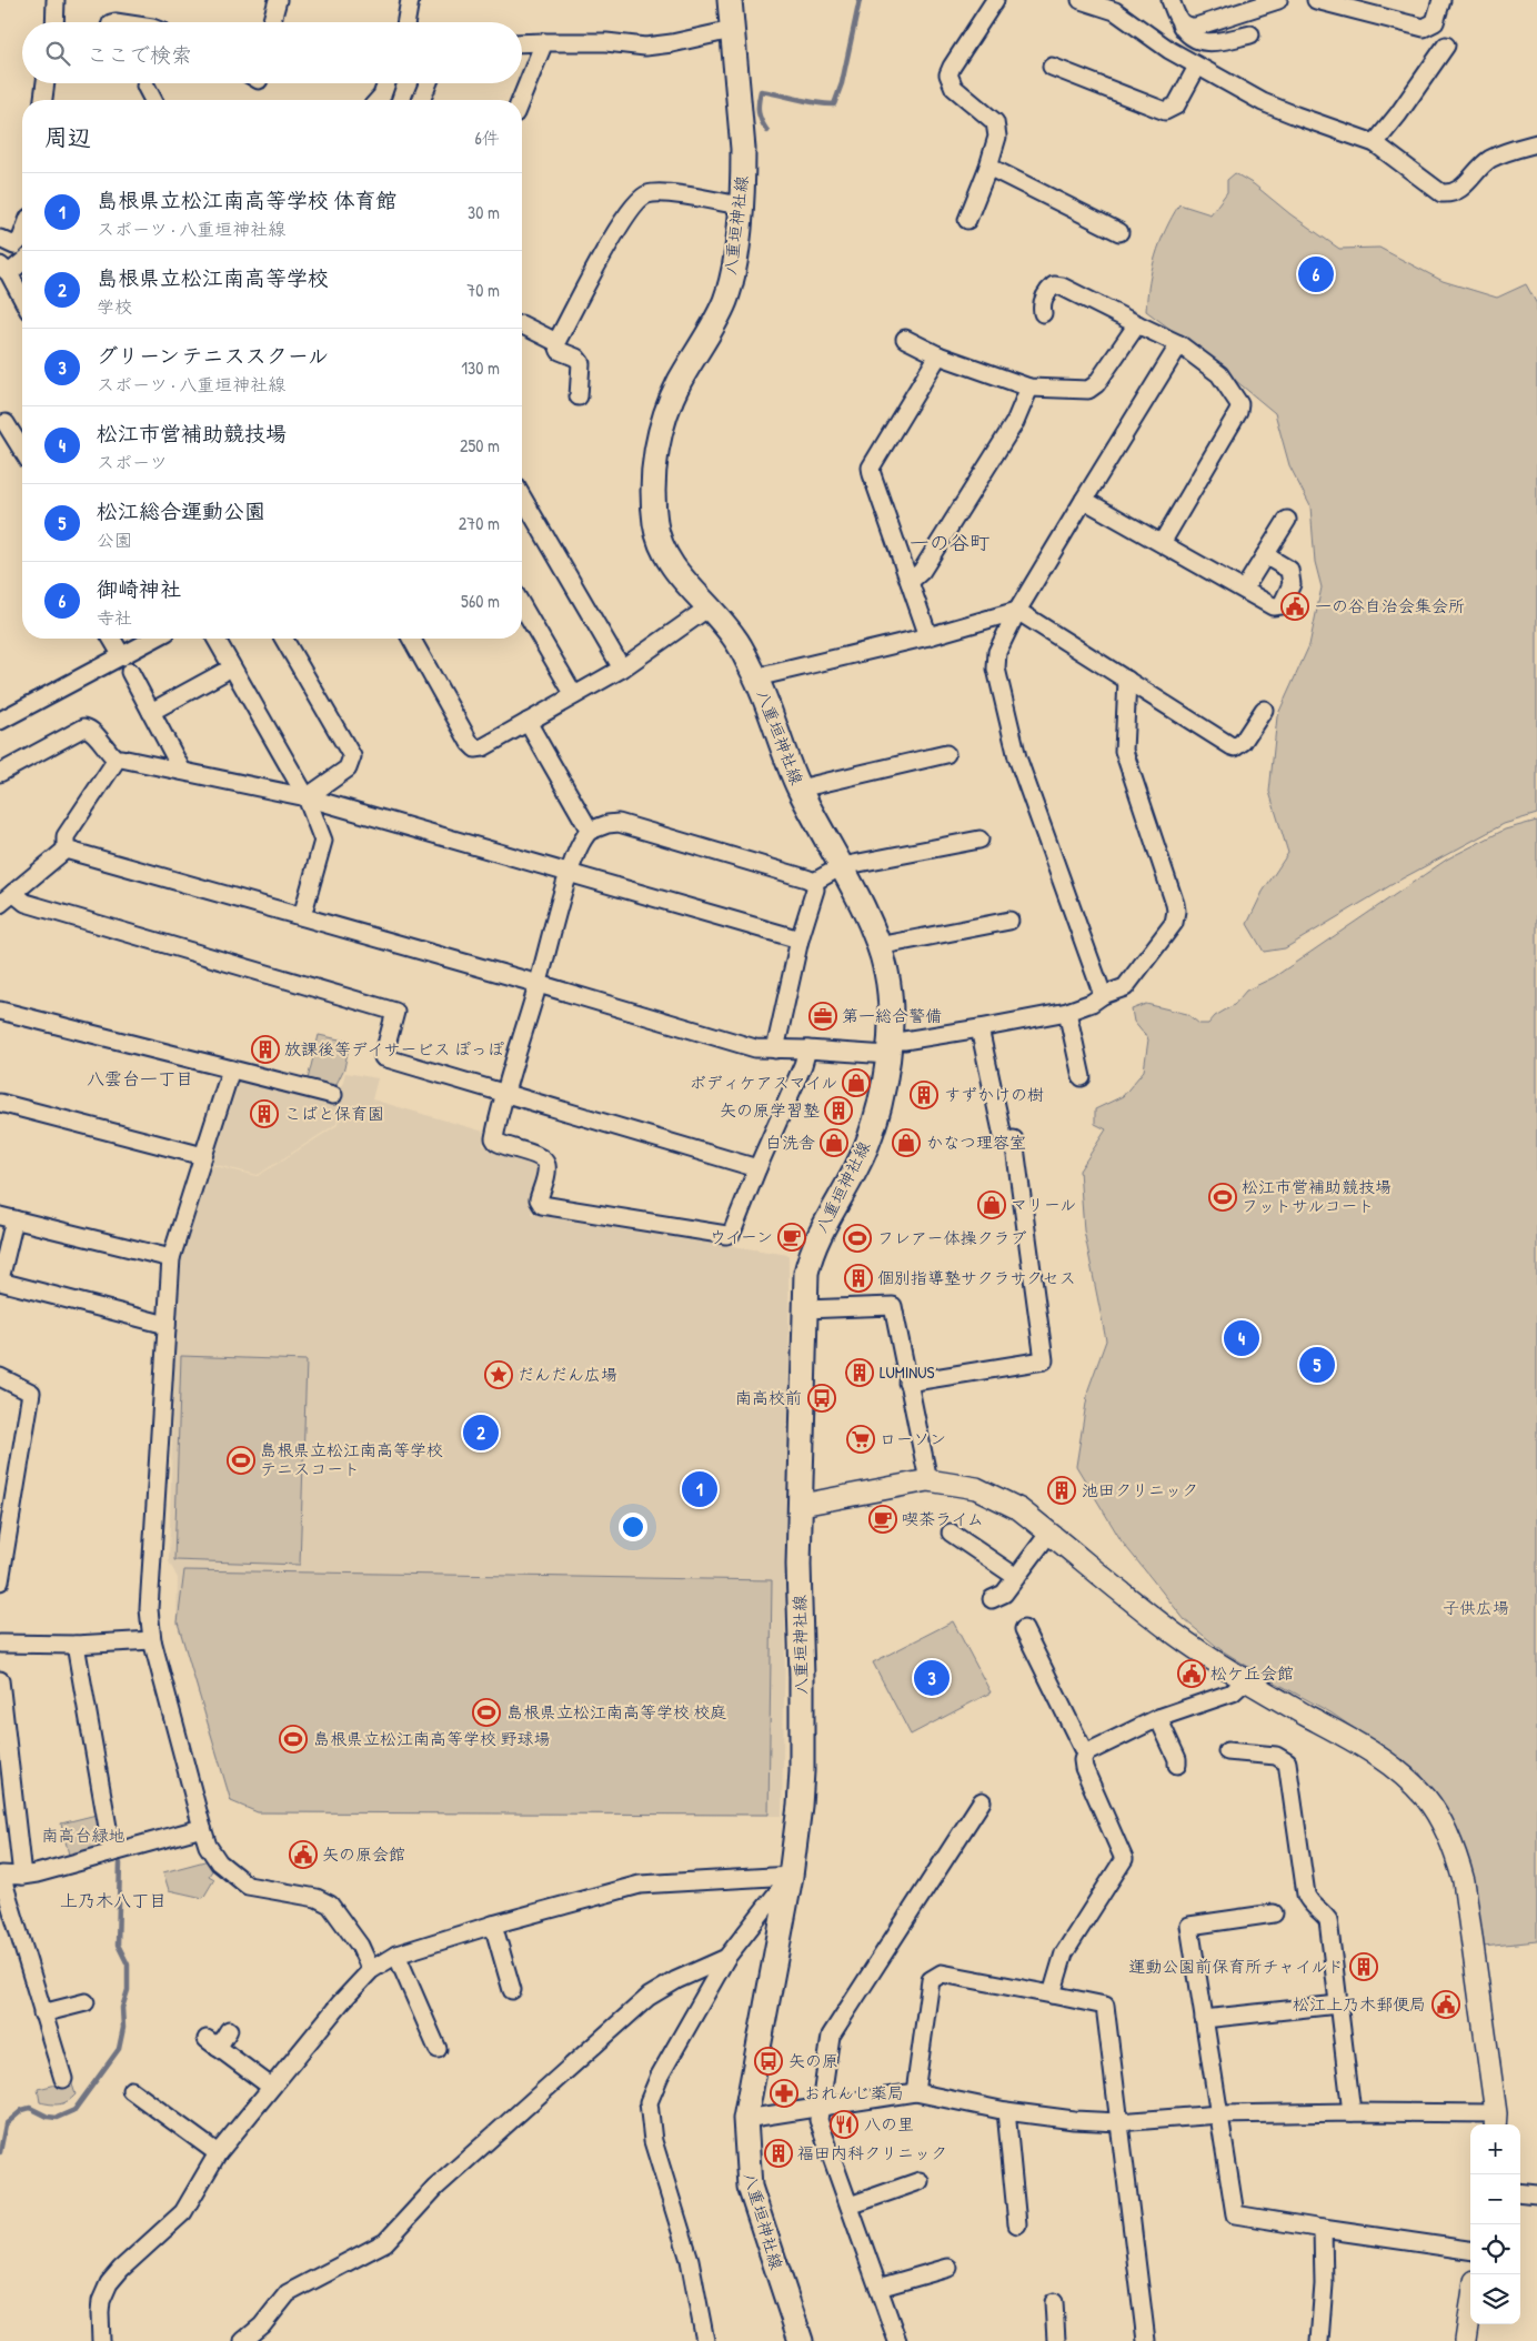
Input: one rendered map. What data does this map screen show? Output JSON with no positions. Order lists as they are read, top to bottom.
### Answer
{
  "streets": {
    "main road": ["八重垣神社線"]
  },
  "districts": ["一の谷町", "八雲台一丁目", "上乃木八丁目"],
  "parks": ["子供広場", "南高台緑地"],
  "places": {
    "public building": [
      "一の谷自治会集会所",
      "松ケ丘会館",
      "矢の原会館",
      "松江上乃木郵便局"
    ],
    "office": ["第一総合警備"],
    "building": [
      "放課後等デイサービス ぽっぽ",
      "すずかけの樹",
      "矢の原学習塾",
      "こばと保育園",
      "個別指導塾サクラサクセス",
      "LUMINUS",
      "池田クリニック",
      "運動公園前保育所チャイルド",
      "福田内科クリニック"
    ],
    "shop": [
      "ボディケアスマイル",
      "白洗舎",
      "かなつ理容室",
      "マリール"
    ],
    "sports": [
      "松江市営補助競技場 フットサルコート",
      "フレアー体操クラブ",
      "島根県立松江南高等学校 テニスコート",
      "島根県立松江南高等学校 校庭",
      "島根県立松江南高等学校 野球場"
    ],
    "cafe": ["ウイーン", "喫茶ライム"],
    "place": ["だんだん広場"],
    "bus stop": ["南高校前", "矢の原"],
    "supermarket": ["ローソン"],
    "pharmacy": ["おれんじ薬局"],
    "restaurant": ["八の里"]
  },
  "page": {
    "search": "ここで検索",
    "heading": ["周辺", "6件"],
    "list": [
      {
        "mark": "1",
        "name": "島根県立松江南高等学校 体育館",
        "note": "スポーツ · 八重垣神社線",
        "value": "30 m"
      },
      {
        "mark": "2",
        "name": "島根県立松江南高等学校",
        "note": "学校",
        "value": "70 m"
      },
      {
        "mark": "3",
        "name": "グリーンテニススクール",
        "note": "スポーツ · 八重垣神社線",
        "value": "130 m"
      },
      {
        "mark": "4",
        "name": "松江市営補助競技場",
        "note": "スポーツ",
        "value": "250 m"
      },
      {
        "mark": "5",
        "name": "松江総合運動公園",
        "note": "公園",
        "value": "270 m"
      },
      {
        "mark": "6",
        "name": "御崎神社",
        "note": "寺社",
        "value": "560 m"
      }
    ],
    "pins": [
      "6",
      "4",
      "5",
      "2",
      "1",
      "3"
    ],
    "map_buttons": ["+", "−"]
  }
}
